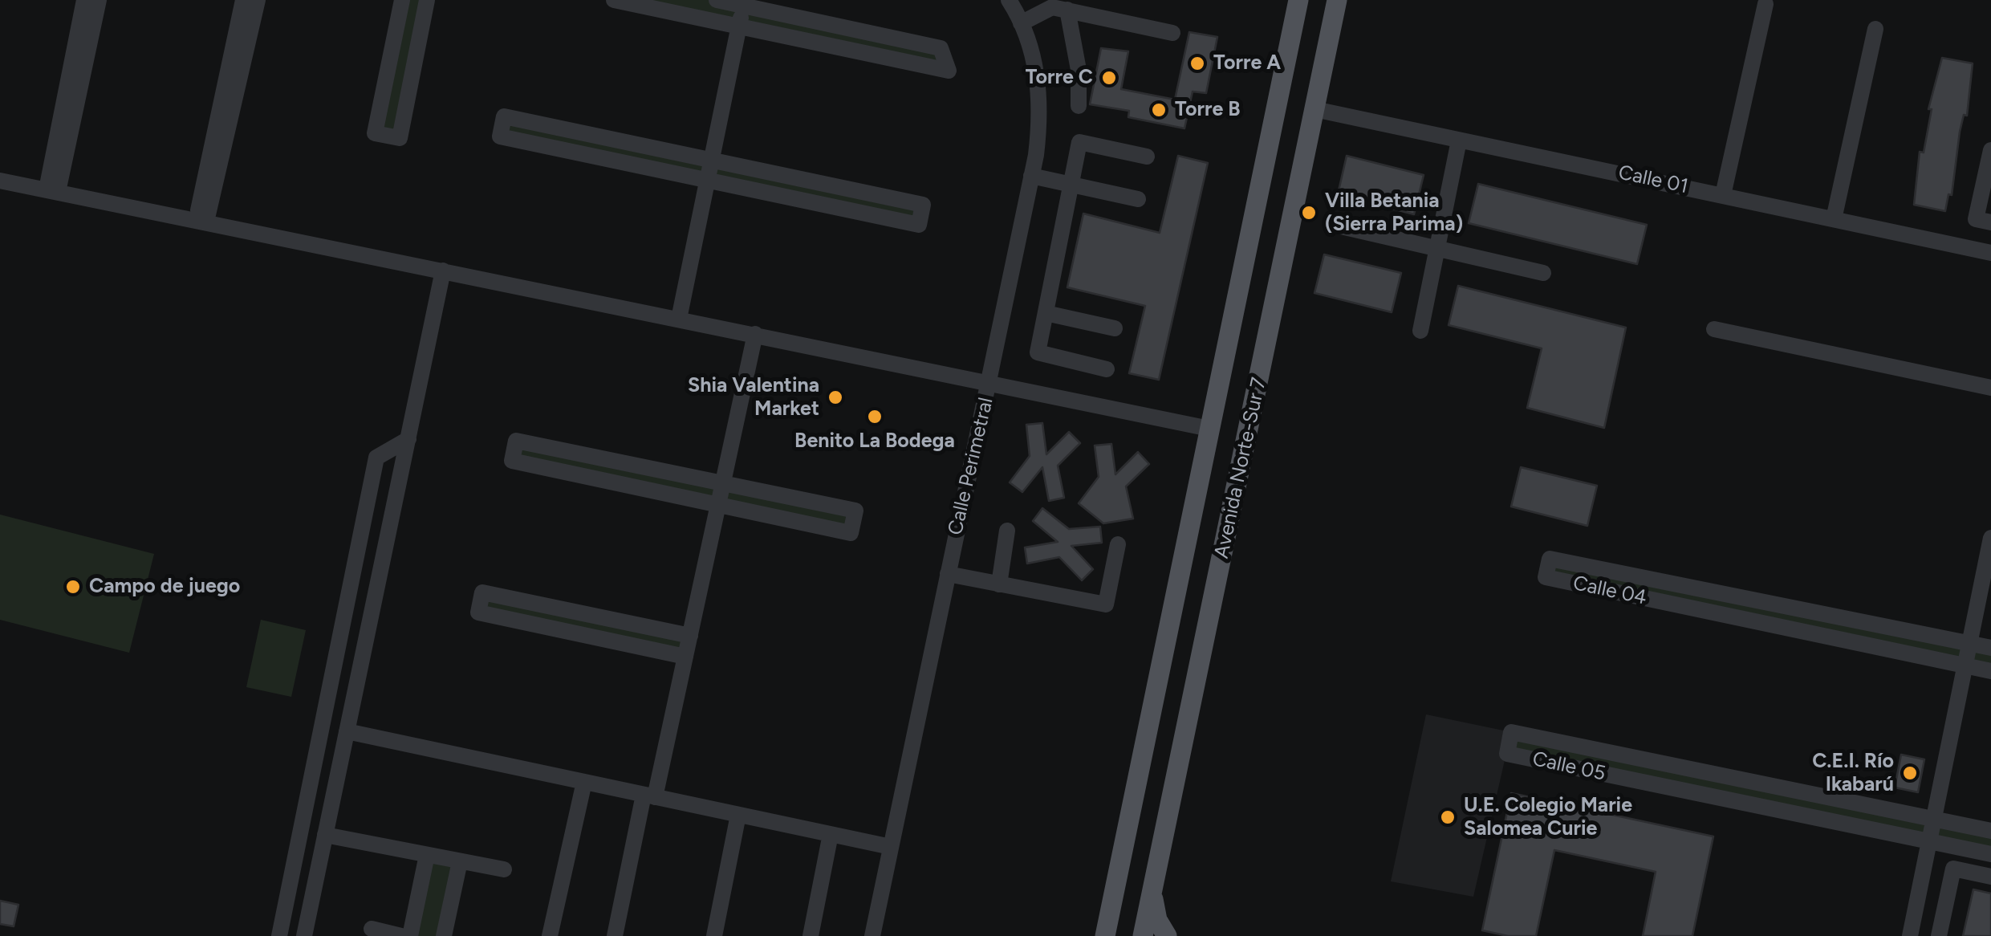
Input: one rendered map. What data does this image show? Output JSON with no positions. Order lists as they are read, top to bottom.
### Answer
{
  "streets": {
    "main road": ["Avenida Norte-Sur 7"],
    "street": [
      "Calle 01",
      "Calle Perimetral",
      "Calle 04",
      "Calle 05"
    ]
  },
  "crossings": [
    ["Calle 01", "Avenida Norte-Sur 7"]
  ],
  "places": [
    "Torre A",
    "Torre C",
    "Torre B",
    "Villa Betania (Sierra Parima)",
    "Shia Valentina Market",
    "Benito La Bodega",
    "Campo de juego",
    "C.E.I. Río Ikabarú",
    "U.E. Colegio Marie Salomea Curie"
  ]
}
